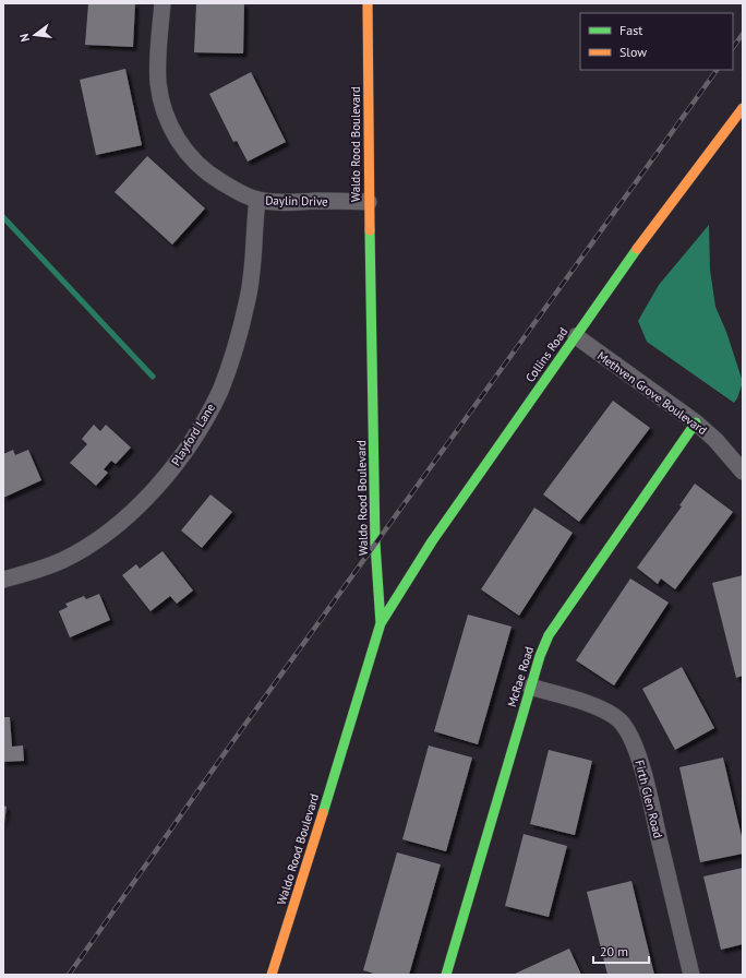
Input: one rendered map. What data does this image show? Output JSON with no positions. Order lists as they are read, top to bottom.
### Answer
{
  "streets": {
    "street": [
      "Waldo Rood Boulevard",
      "Daylin Drive",
      "Collins Road",
      "Methven Grove Boulevard",
      "Playford Lane",
      "McRae Road",
      "Firth Glen Road"
    ]
  },
  "crossings": [
    ["Waldo Rood Boulevard", "Daylin Drive"],
    ["Waldo Rood Boulevard", "Collins Road"],
    ["Daylin Drive", "Playford Lane"],
    ["Collins Road", "Methven Grove Boulevard"],
    ["Methven Grove Boulevard", "McRae Road"],
    ["McRae Road", "Firth Glen Road"]
  ],
  "legend": ["Fast", "Slow"],
  "scale_bar": "20 m",
  "north": "left"
}
